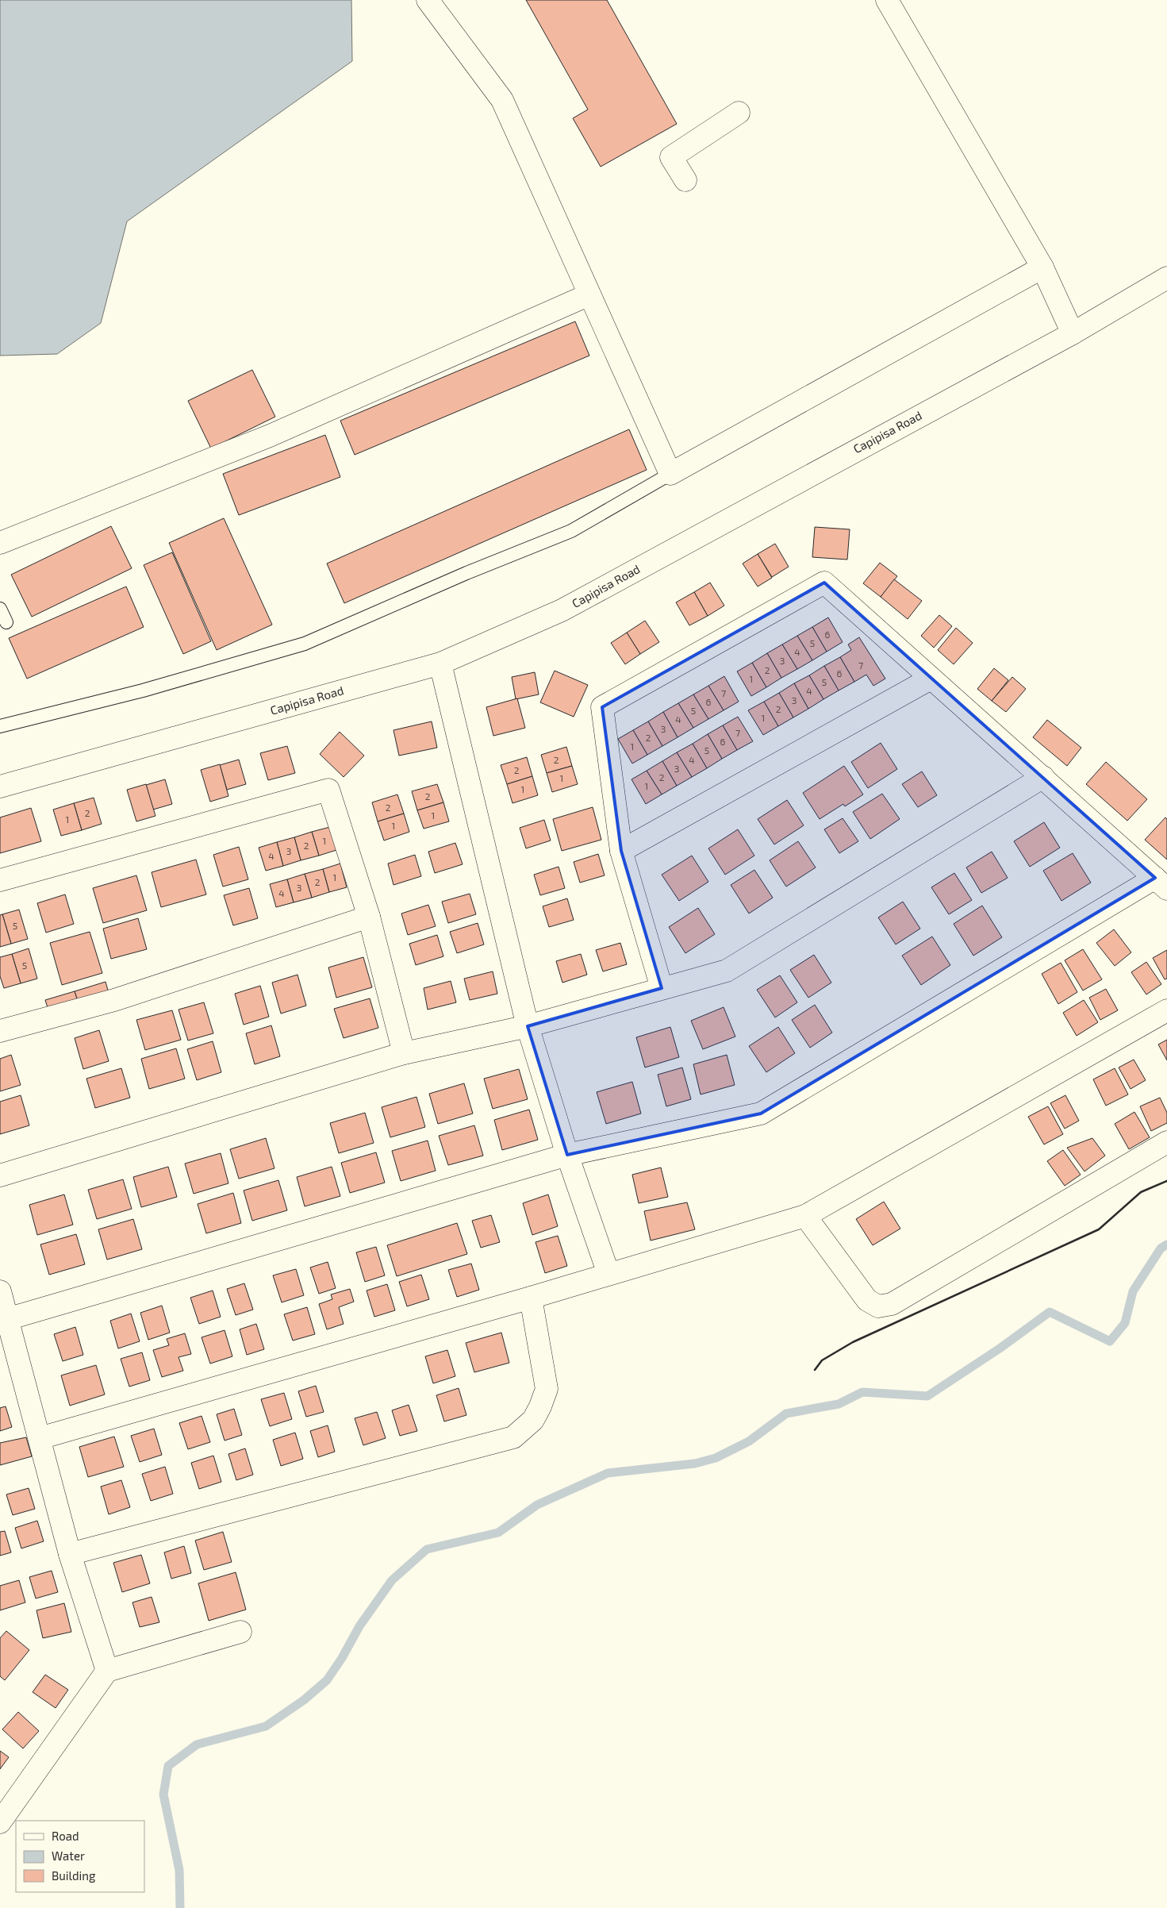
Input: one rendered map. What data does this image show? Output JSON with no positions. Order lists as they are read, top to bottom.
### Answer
{
  "streets": {
    "street": ["Capipisa Road"]
  },
  "house_numbers": [
    "6",
    "5",
    "4",
    "3",
    "7",
    "2",
    "6",
    "1",
    "5",
    "4",
    "7",
    "3",
    "6",
    "2",
    "5",
    "1",
    "4",
    "3",
    "7",
    "2",
    "6",
    "1",
    "5",
    "2",
    "4",
    "3",
    "2",
    "2",
    "1",
    "1",
    "1",
    "2",
    "2",
    "2",
    "1",
    "1",
    "1",
    "1",
    "2",
    "3",
    "4",
    "1",
    "2",
    "3",
    "4",
    "5",
    "5"
  ],
  "legend": ["Road", "Water", "Building"]
}
